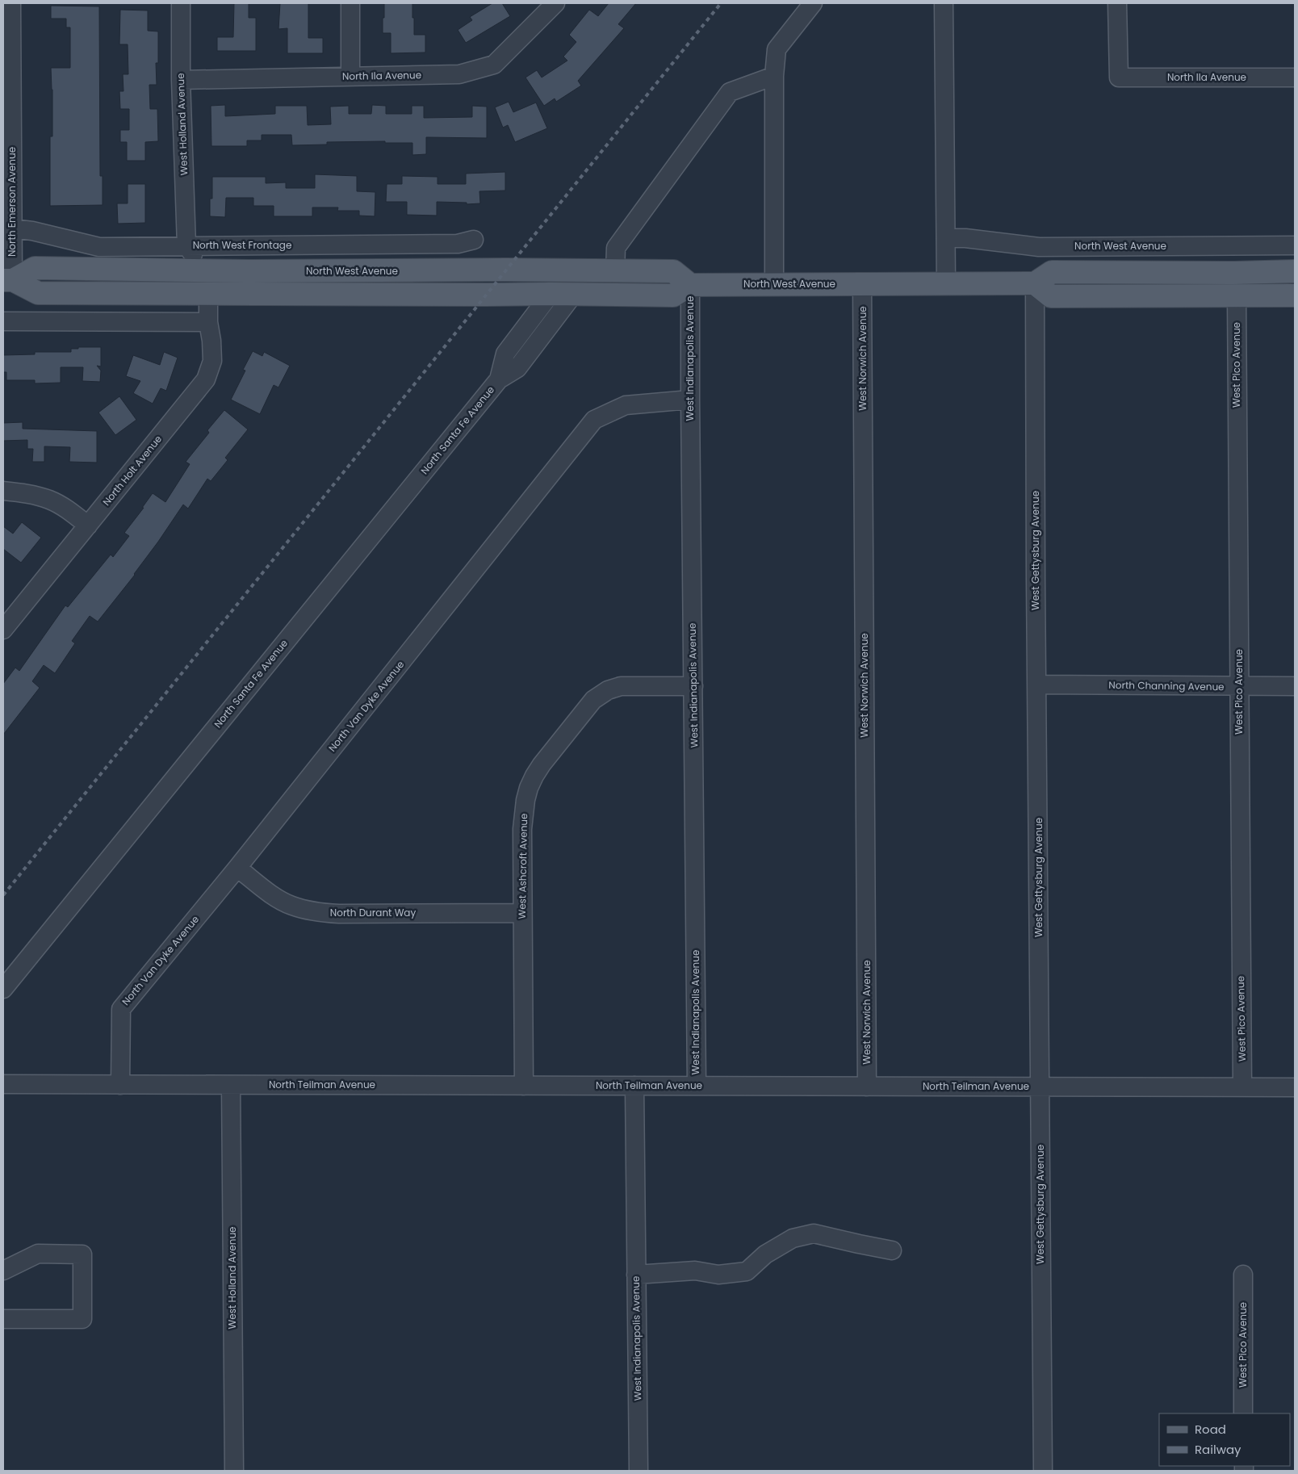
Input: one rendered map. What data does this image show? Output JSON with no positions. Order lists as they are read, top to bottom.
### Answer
{
  "streets": {
    "main road": ["North West Avenue"],
    "street": [
      "North Ila Avenue",
      "West Holland Avenue",
      "North Emerson Avenue",
      "North West Frontage",
      "West Indianapolis Avenue",
      "West Norwich Avenue",
      "West Pico Avenue",
      "North Santa Fe Avenue",
      "North Holt Avenue",
      "West Gettysburg Avenue",
      "North Channing Avenue",
      "North Van Dyke Avenue",
      "West Ashcroft Avenue",
      "North Durant Way",
      "North Teilman Avenue"
    ]
  },
  "crossings": [
    ["North Ila Avenue", "West Holland Avenue"],
    ["West Holland Avenue", "North West Frontage"],
    ["West Holland Avenue", "North Teilman Avenue"],
    ["North Emerson Avenue", "North West Frontage"],
    ["North Emerson Avenue", "North West Avenue"],
    ["North West Avenue", "West Indianapolis Avenue"],
    ["North West Avenue", "West Norwich Avenue"],
    ["North West Avenue", "West Gettysburg Avenue"],
    ["West Indianapolis Avenue", "North Van Dyke Avenue"],
    ["West Indianapolis Avenue", "West Ashcroft Avenue"],
    ["West Indianapolis Avenue", "North Teilman Avenue"],
    ["West Norwich Avenue", "North Teilman Avenue"],
    ["West Pico Avenue", "North Channing Avenue"],
    ["West Pico Avenue", "North Teilman Avenue"],
    ["West Gettysburg Avenue", "North Channing Avenue"],
    ["West Gettysburg Avenue", "North Teilman Avenue"],
    ["North Van Dyke Avenue", "North Durant Way"],
    ["North Van Dyke Avenue", "North Teilman Avenue"],
    ["West Ashcroft Avenue", "North Durant Way"],
    ["West Ashcroft Avenue", "North Teilman Avenue"]
  ],
  "legend": ["Road", "Railway"]
}
